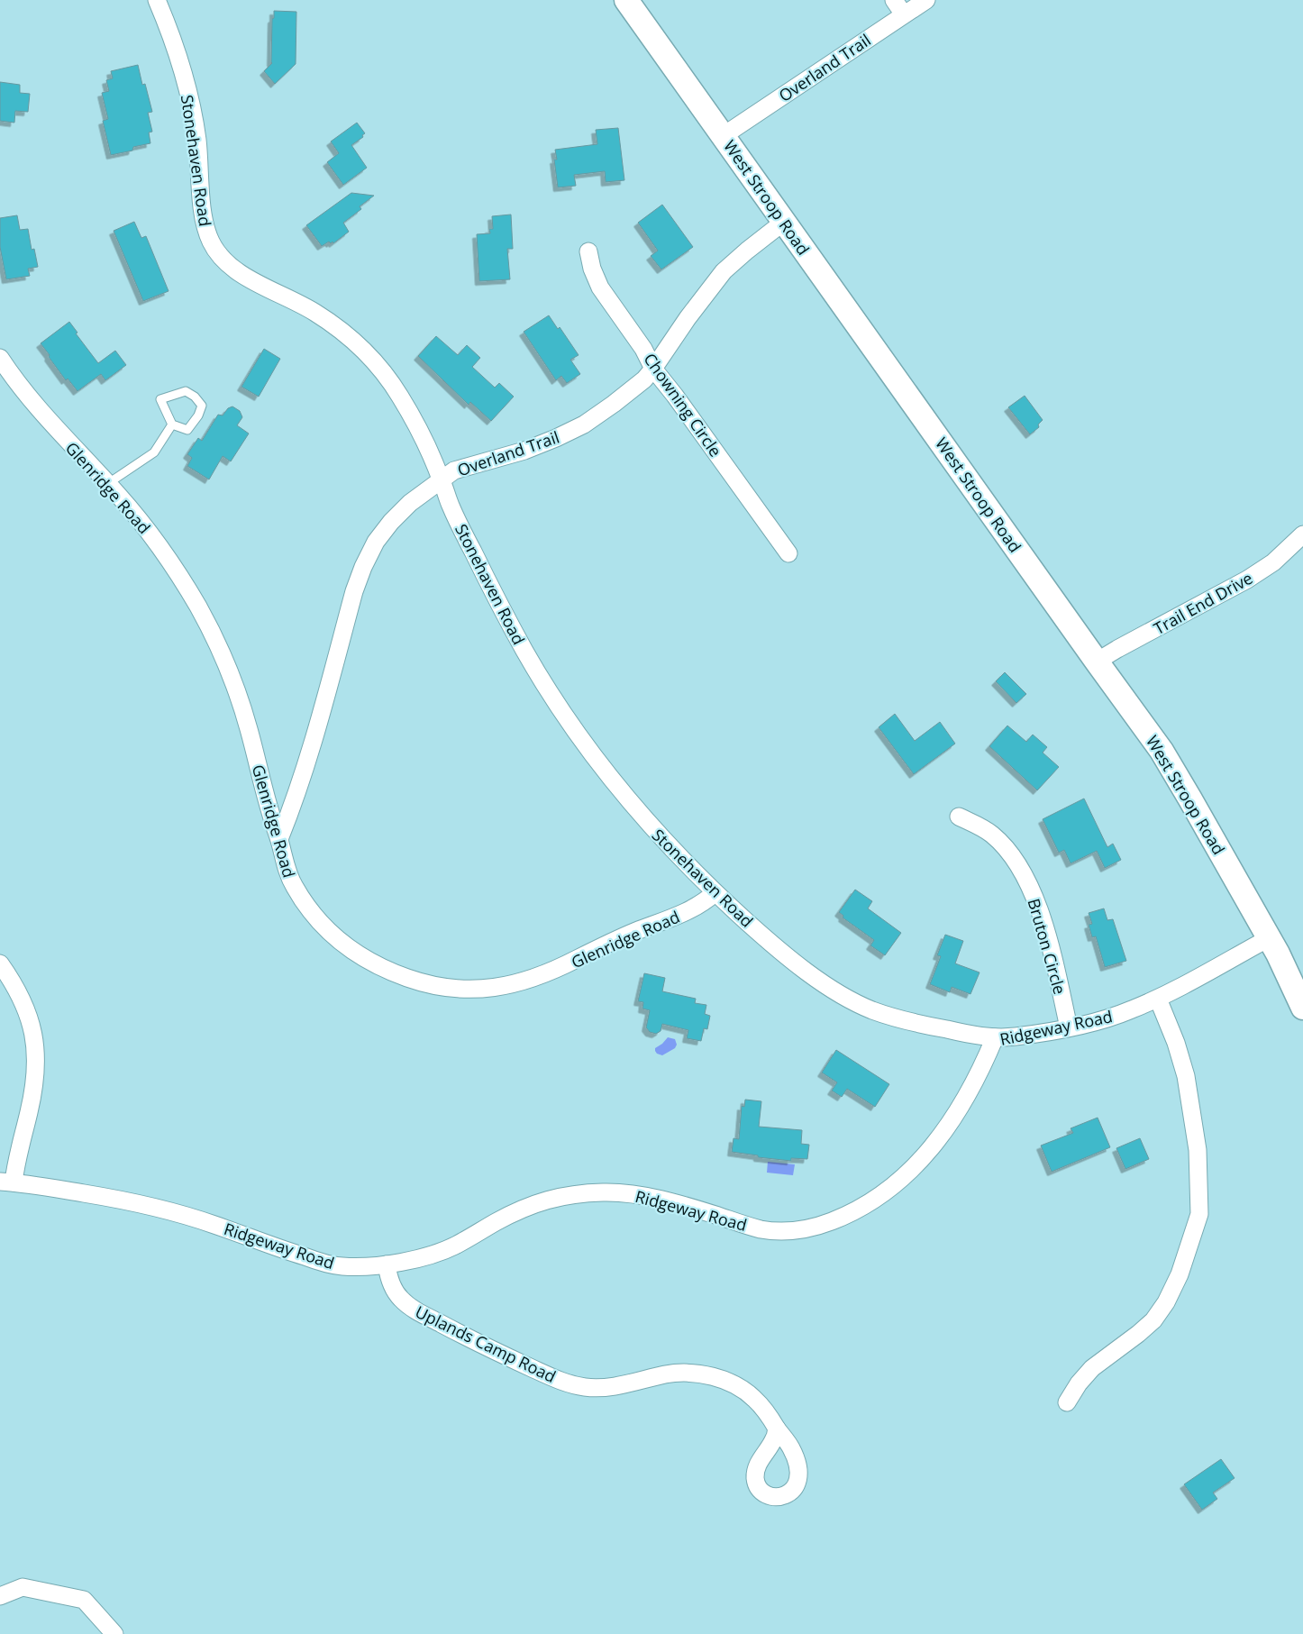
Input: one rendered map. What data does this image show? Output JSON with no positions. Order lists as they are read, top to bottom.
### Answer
{
  "streets": {
    "main road": ["West Stroop Road"],
    "street": [
      "Overland Trail",
      "Stonehaven Road",
      "Chowning Circle",
      "Glenridge Road",
      "Trail End Drive",
      "Bruton Circle",
      "Ridgeway Road",
      "Uplands Camp Road"
    ]
  },
  "crossings": [
    ["Overland Trail", "Stonehaven Road"],
    ["Overland Trail", "West Stroop Road"],
    ["Overland Trail", "Chowning Circle"],
    ["Overland Trail", "Glenridge Road"],
    ["Stonehaven Road", "Glenridge Road"],
    ["Stonehaven Road", "Ridgeway Road"],
    ["West Stroop Road", "Trail End Drive"],
    ["West Stroop Road", "Ridgeway Road"],
    ["Bruton Circle", "Ridgeway Road"],
    ["Ridgeway Road", "Uplands Camp Road"]
  ]
}
